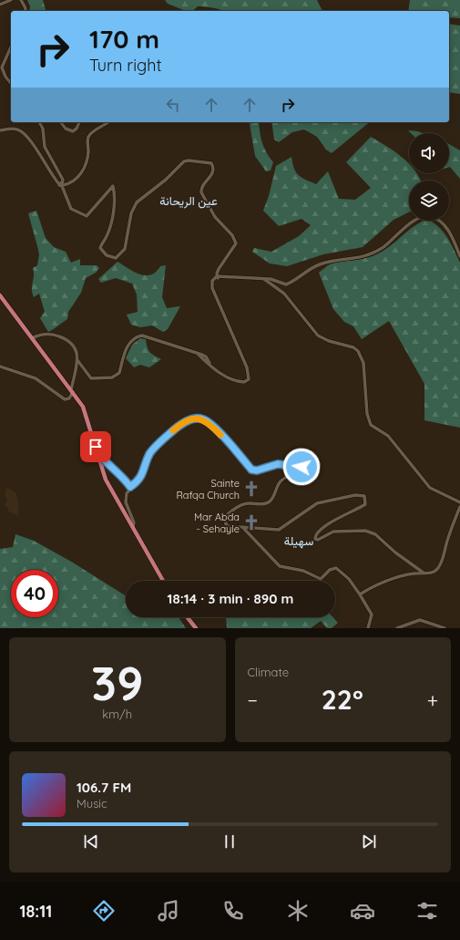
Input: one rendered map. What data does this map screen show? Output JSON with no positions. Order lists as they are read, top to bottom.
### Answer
{
  "districts": ["عين الريحانة", "سهيلة"],
  "places": {
    "church": ["Sainte Rafqa Church", "Mar Abda - Sehayle"]
  },
  "page": {
    "turn": ["170 m", "Turn right"],
    "limit": "40",
    "trip": "18:14 · 3 min · 890 m",
    "tile": [
      ["39", "km/h"],
      "Climate"
    ],
    "heat": ["−", "22°", "+"],
    "song": ["106.7 FM", "Music"],
    "tabs": "18:11"
  }
}
